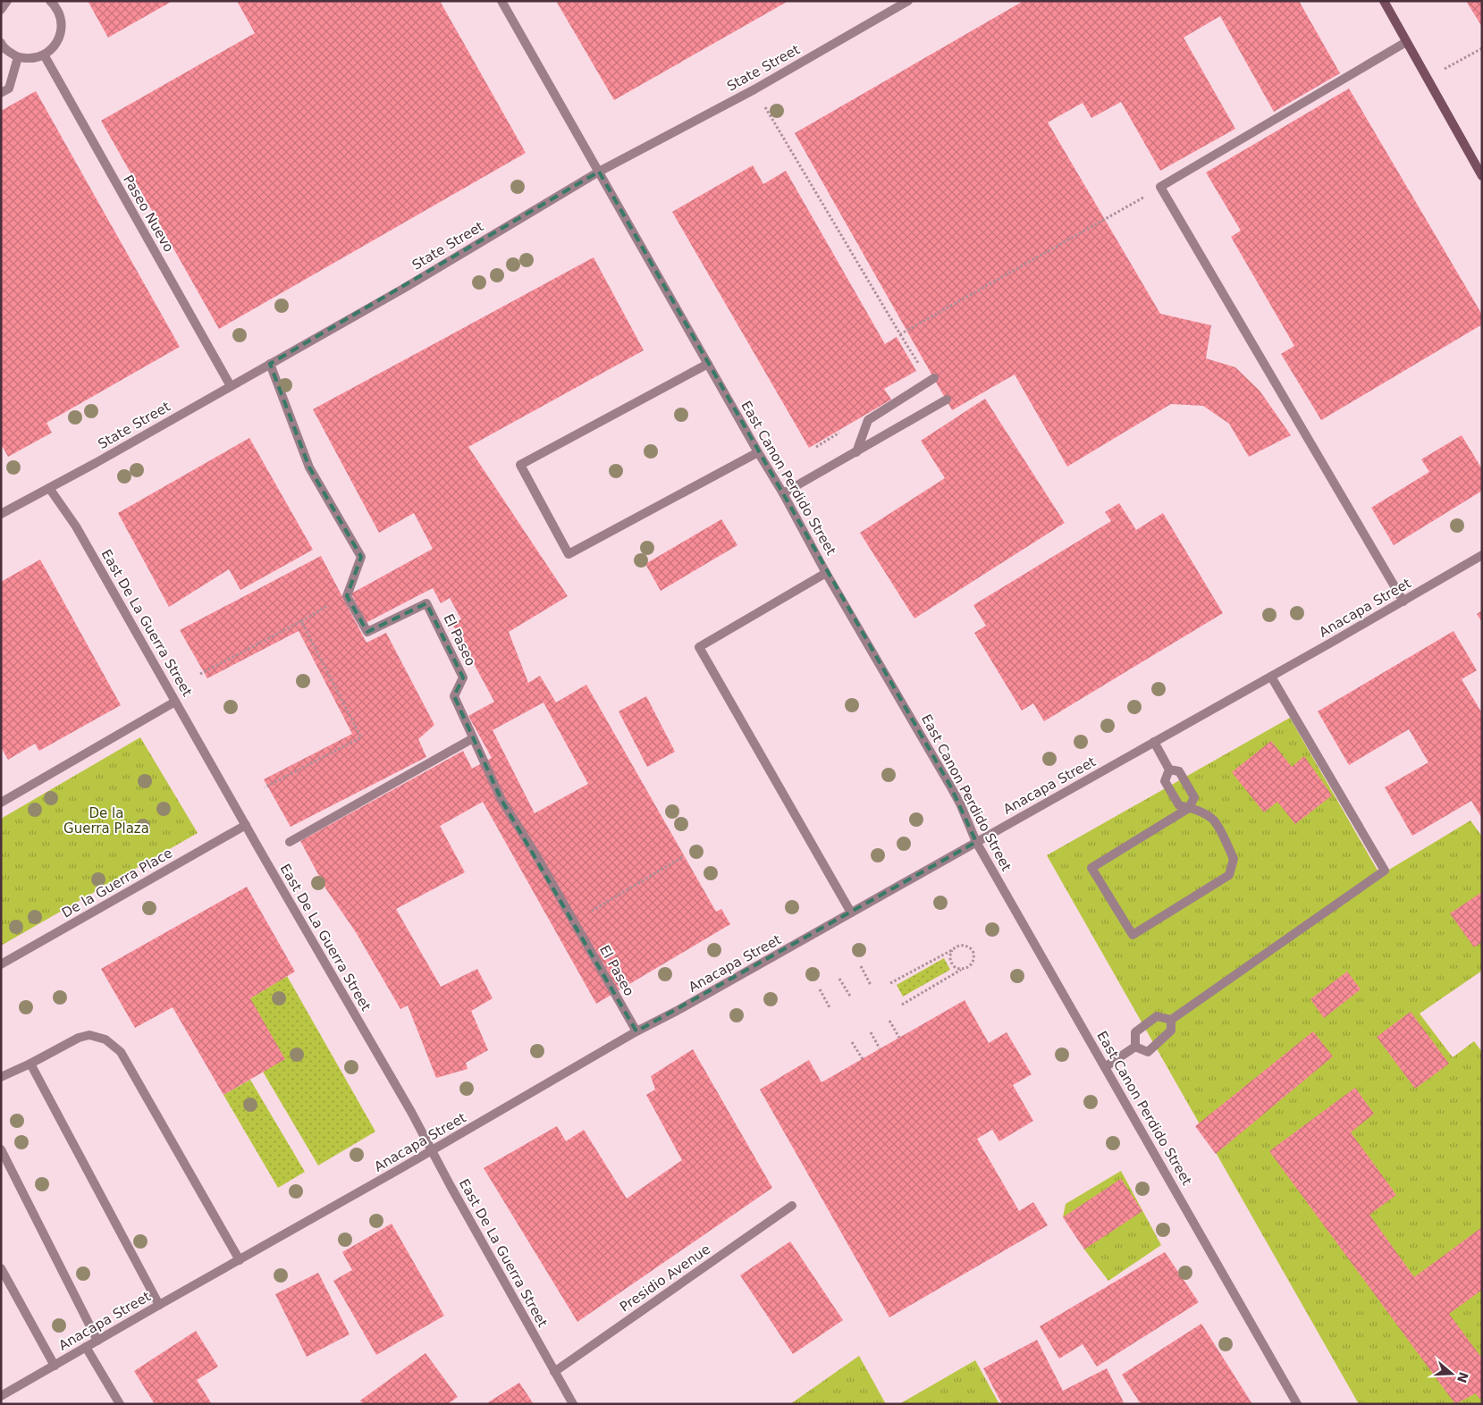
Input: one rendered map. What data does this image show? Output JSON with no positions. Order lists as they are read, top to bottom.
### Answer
{
  "streets": {
    "street": [
      "State Street",
      "Paseo Nuevo",
      "East Canon Perdido Street",
      "Anacapa Street",
      "East De La Guerra Street",
      "El Paseo",
      "De la Guerra Place",
      "Presidio Avenue"
    ]
  },
  "crossings": [
    ["State Street", "Paseo Nuevo"],
    ["State Street", "East Canon Perdido Street"],
    ["State Street", "East De La Guerra Street"],
    ["State Street", "El Paseo"],
    ["East Canon Perdido Street", "Anacapa Street"],
    ["Anacapa Street", "East De La Guerra Street"],
    ["Anacapa Street", "El Paseo"],
    ["East De La Guerra Street", "De la Guerra Place"],
    ["East De La Guerra Street", "Presidio Avenue"]
  ],
  "parks": ["De la Guerra Plaza"],
  "north": "right"
}
